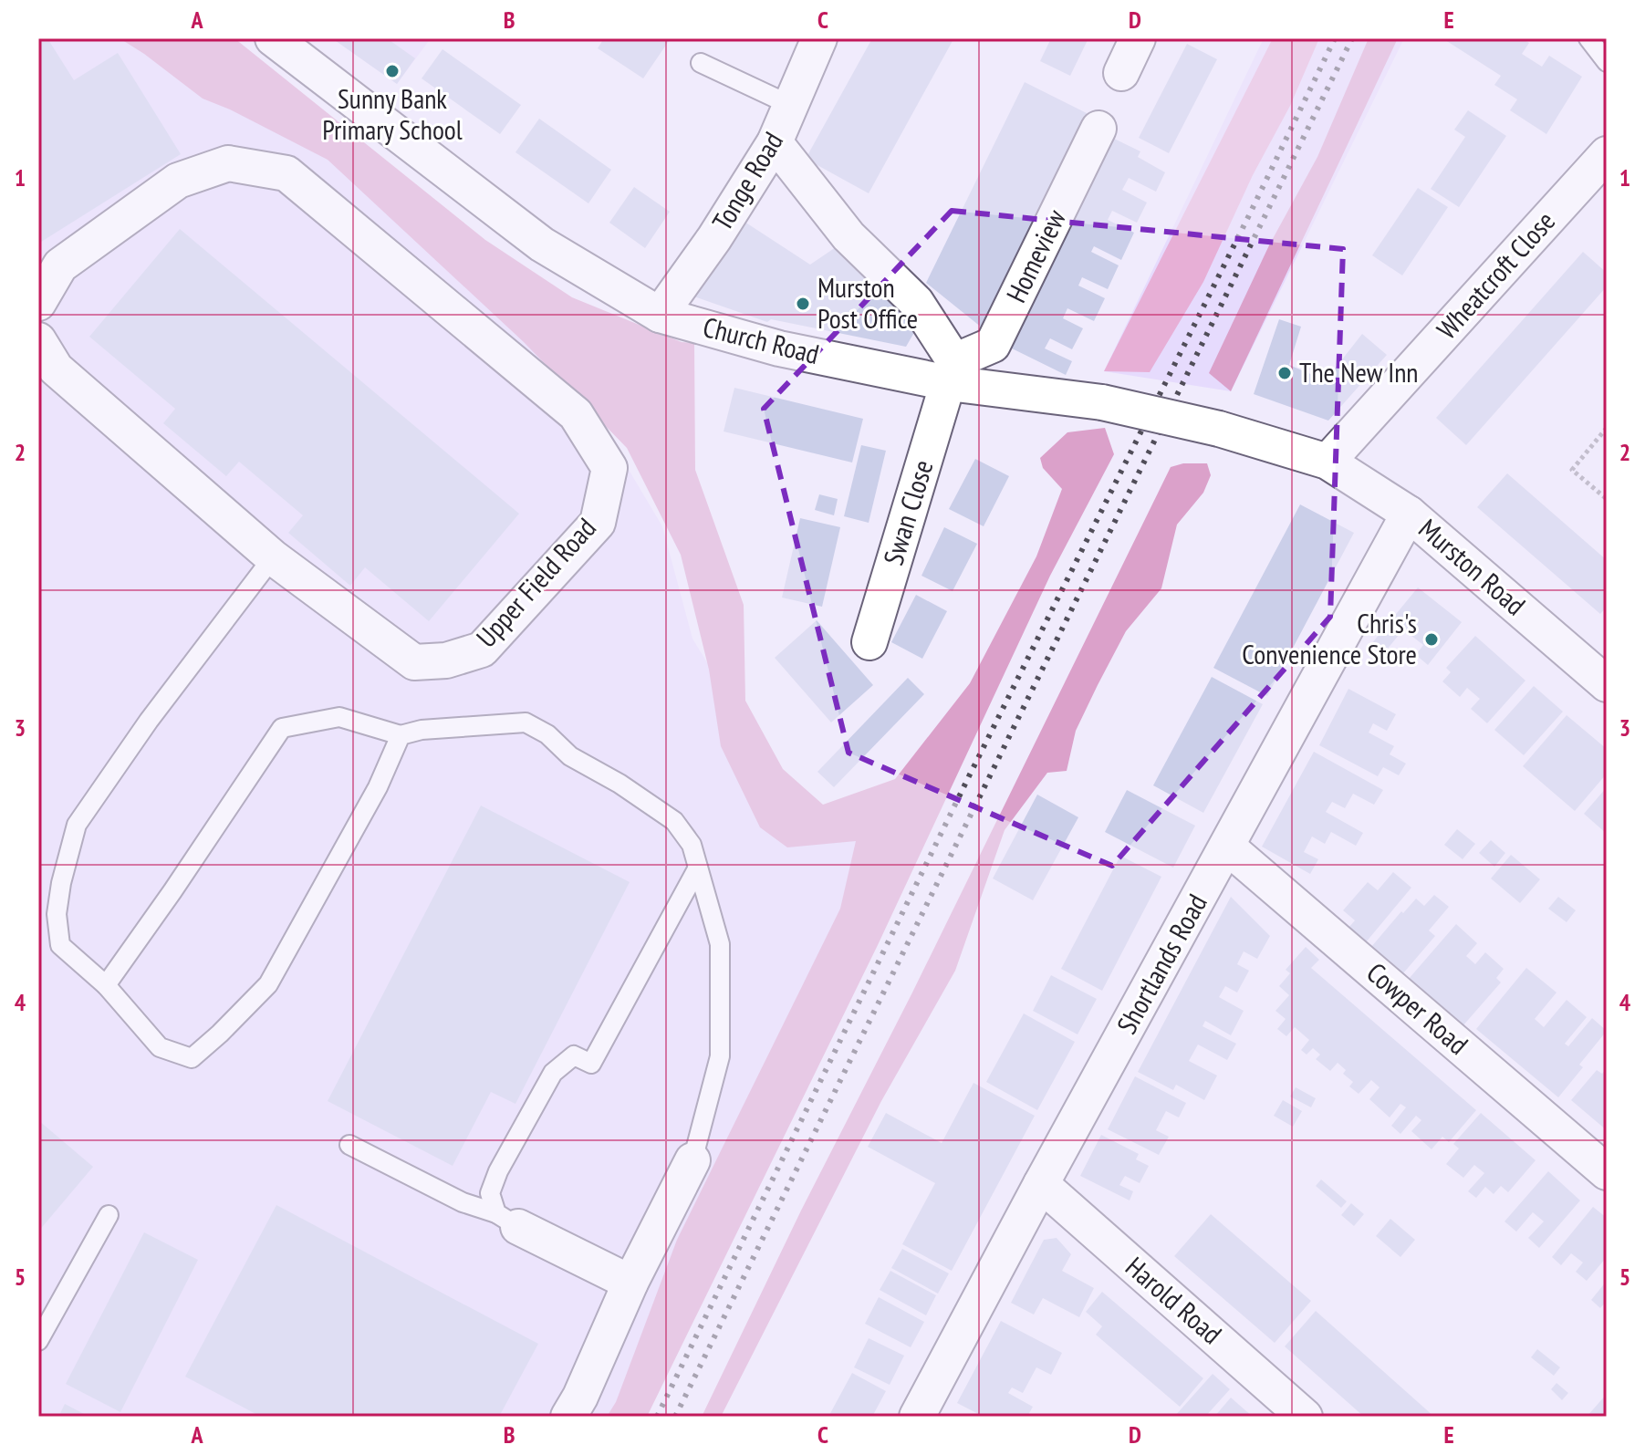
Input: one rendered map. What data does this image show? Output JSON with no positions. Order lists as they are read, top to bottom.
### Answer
{
  "streets": {
    "street": [
      "Tonge Road",
      "Homeview",
      "Wheatcroft Close",
      "Church Road",
      "Swan Close",
      "Murston Road",
      "Upper Field Road",
      "Shortlands Road",
      "Cowper Road",
      "Harold Road"
    ]
  },
  "crossings": [
    ["Tonge Road", "Church Road"],
    ["Homeview", "Church Road"],
    ["Homeview", "Swan Close"],
    ["Wheatcroft Close", "Church Road"],
    ["Wheatcroft Close", "Murston Road"],
    ["Church Road", "Swan Close"],
    ["Church Road", "Murston Road"],
    ["Murston Road", "Shortlands Road"],
    ["Shortlands Road", "Cowper Road"],
    ["Shortlands Road", "Harold Road"]
  ],
  "places": [
    "Sunny Bank Primary School",
    "Murston Post Office",
    "The New Inn",
    "Chris's Convenience Store"
  ],
  "grid": {
    "columns": [
      "A",
      "B",
      "C",
      "D",
      "E"
    ],
    "rows": [
      "1",
      "2",
      "3",
      "4",
      "5"
    ]
  }
}
